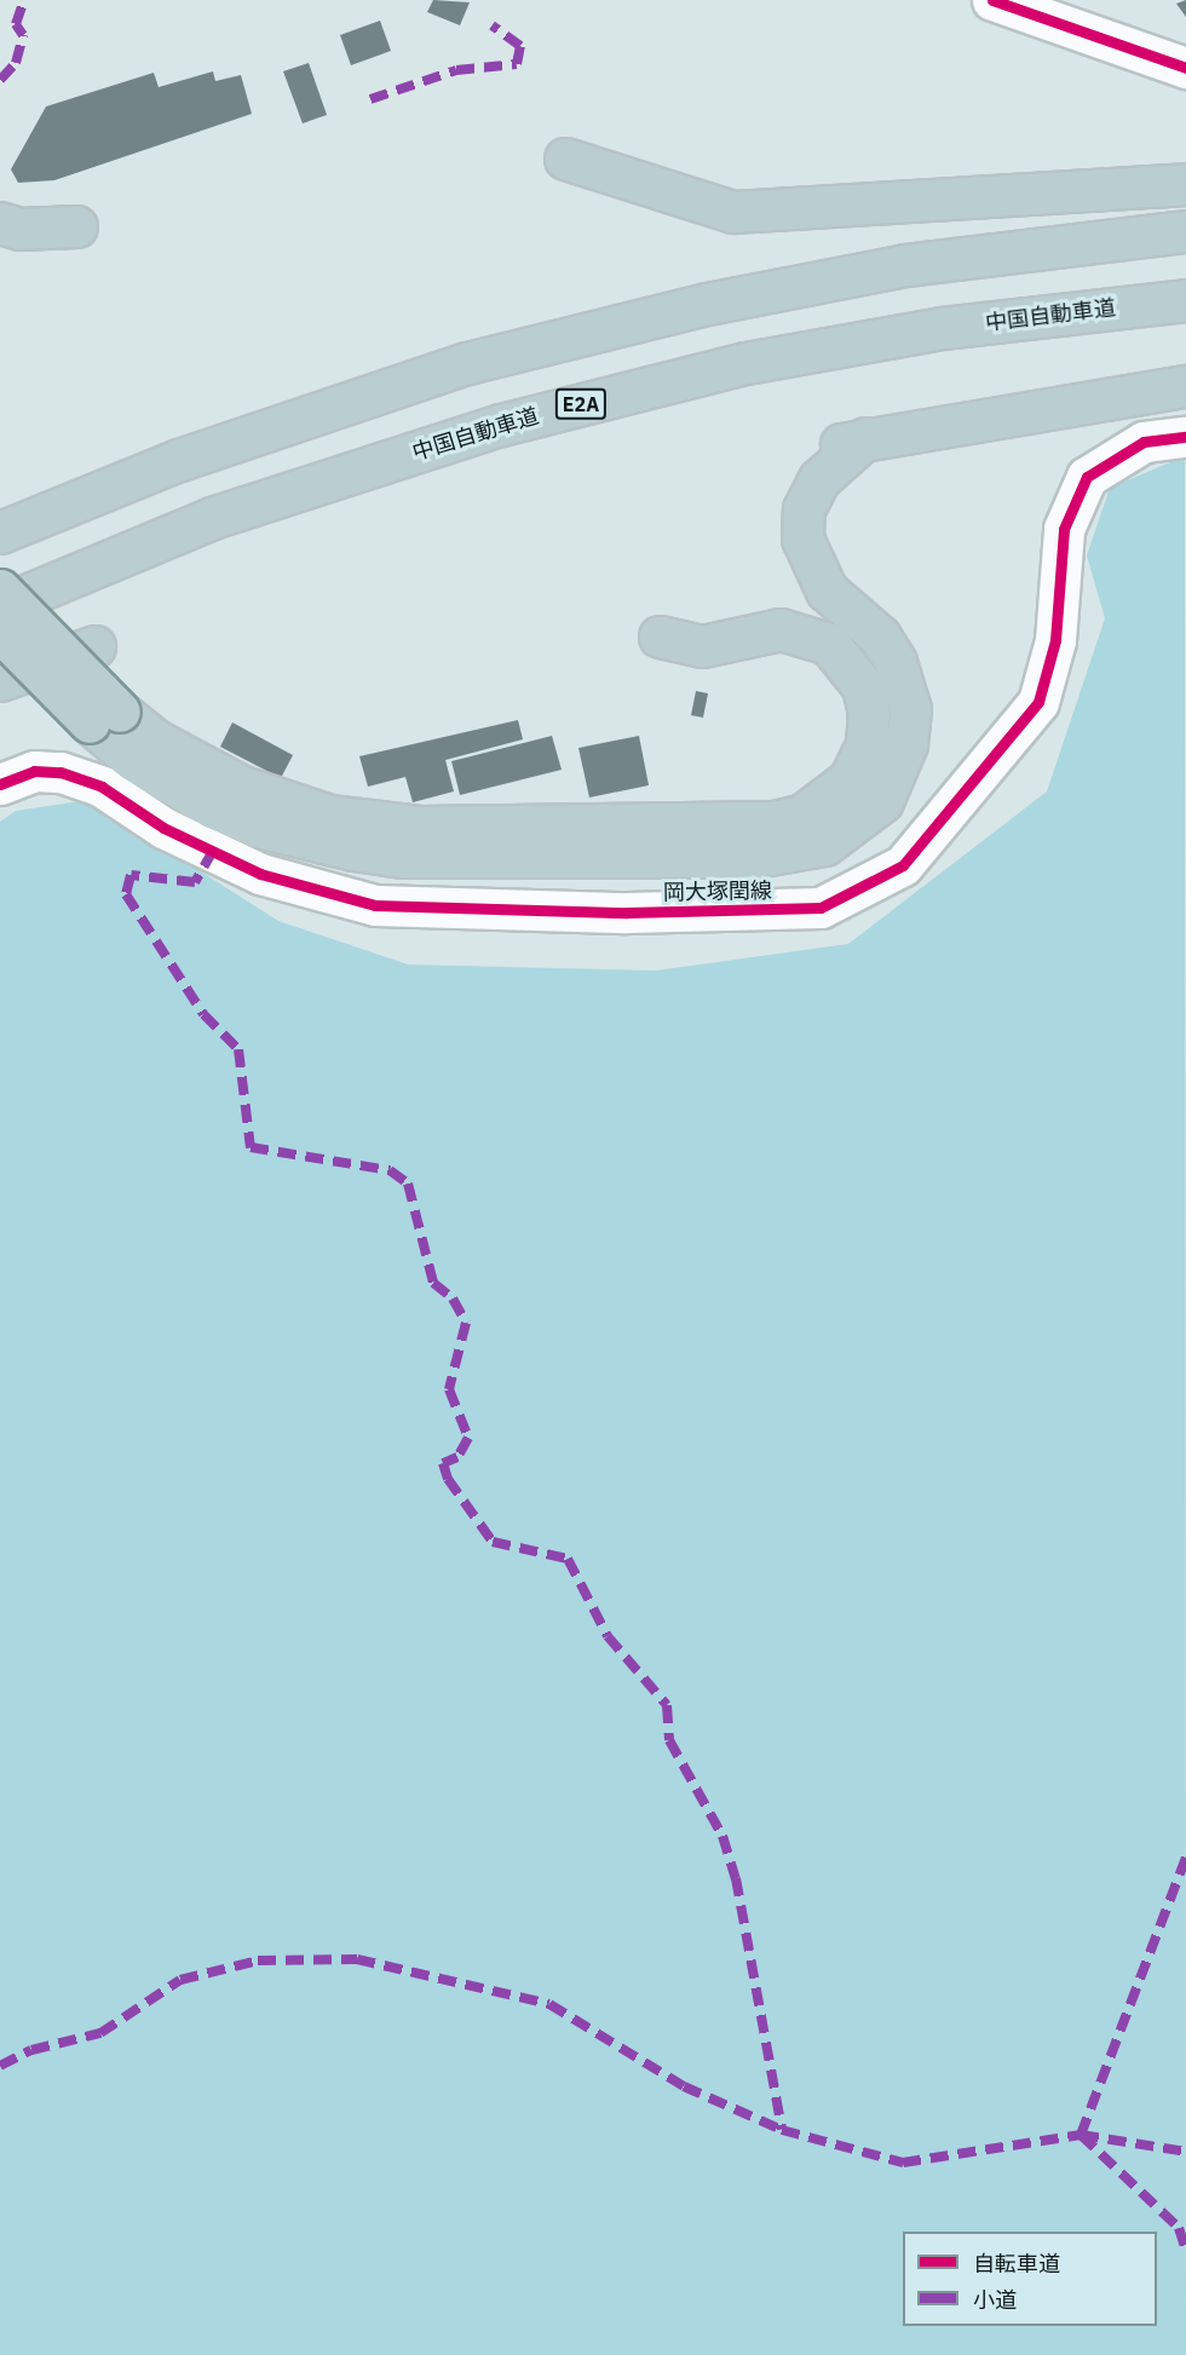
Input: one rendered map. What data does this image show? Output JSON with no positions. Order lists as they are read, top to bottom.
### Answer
{
  "streets": {
    "highway": ["中国自動車道", "E2A"],
    "street": ["岡大塚閏線"]
  },
  "legend": ["自転車道", "小道"]
}
